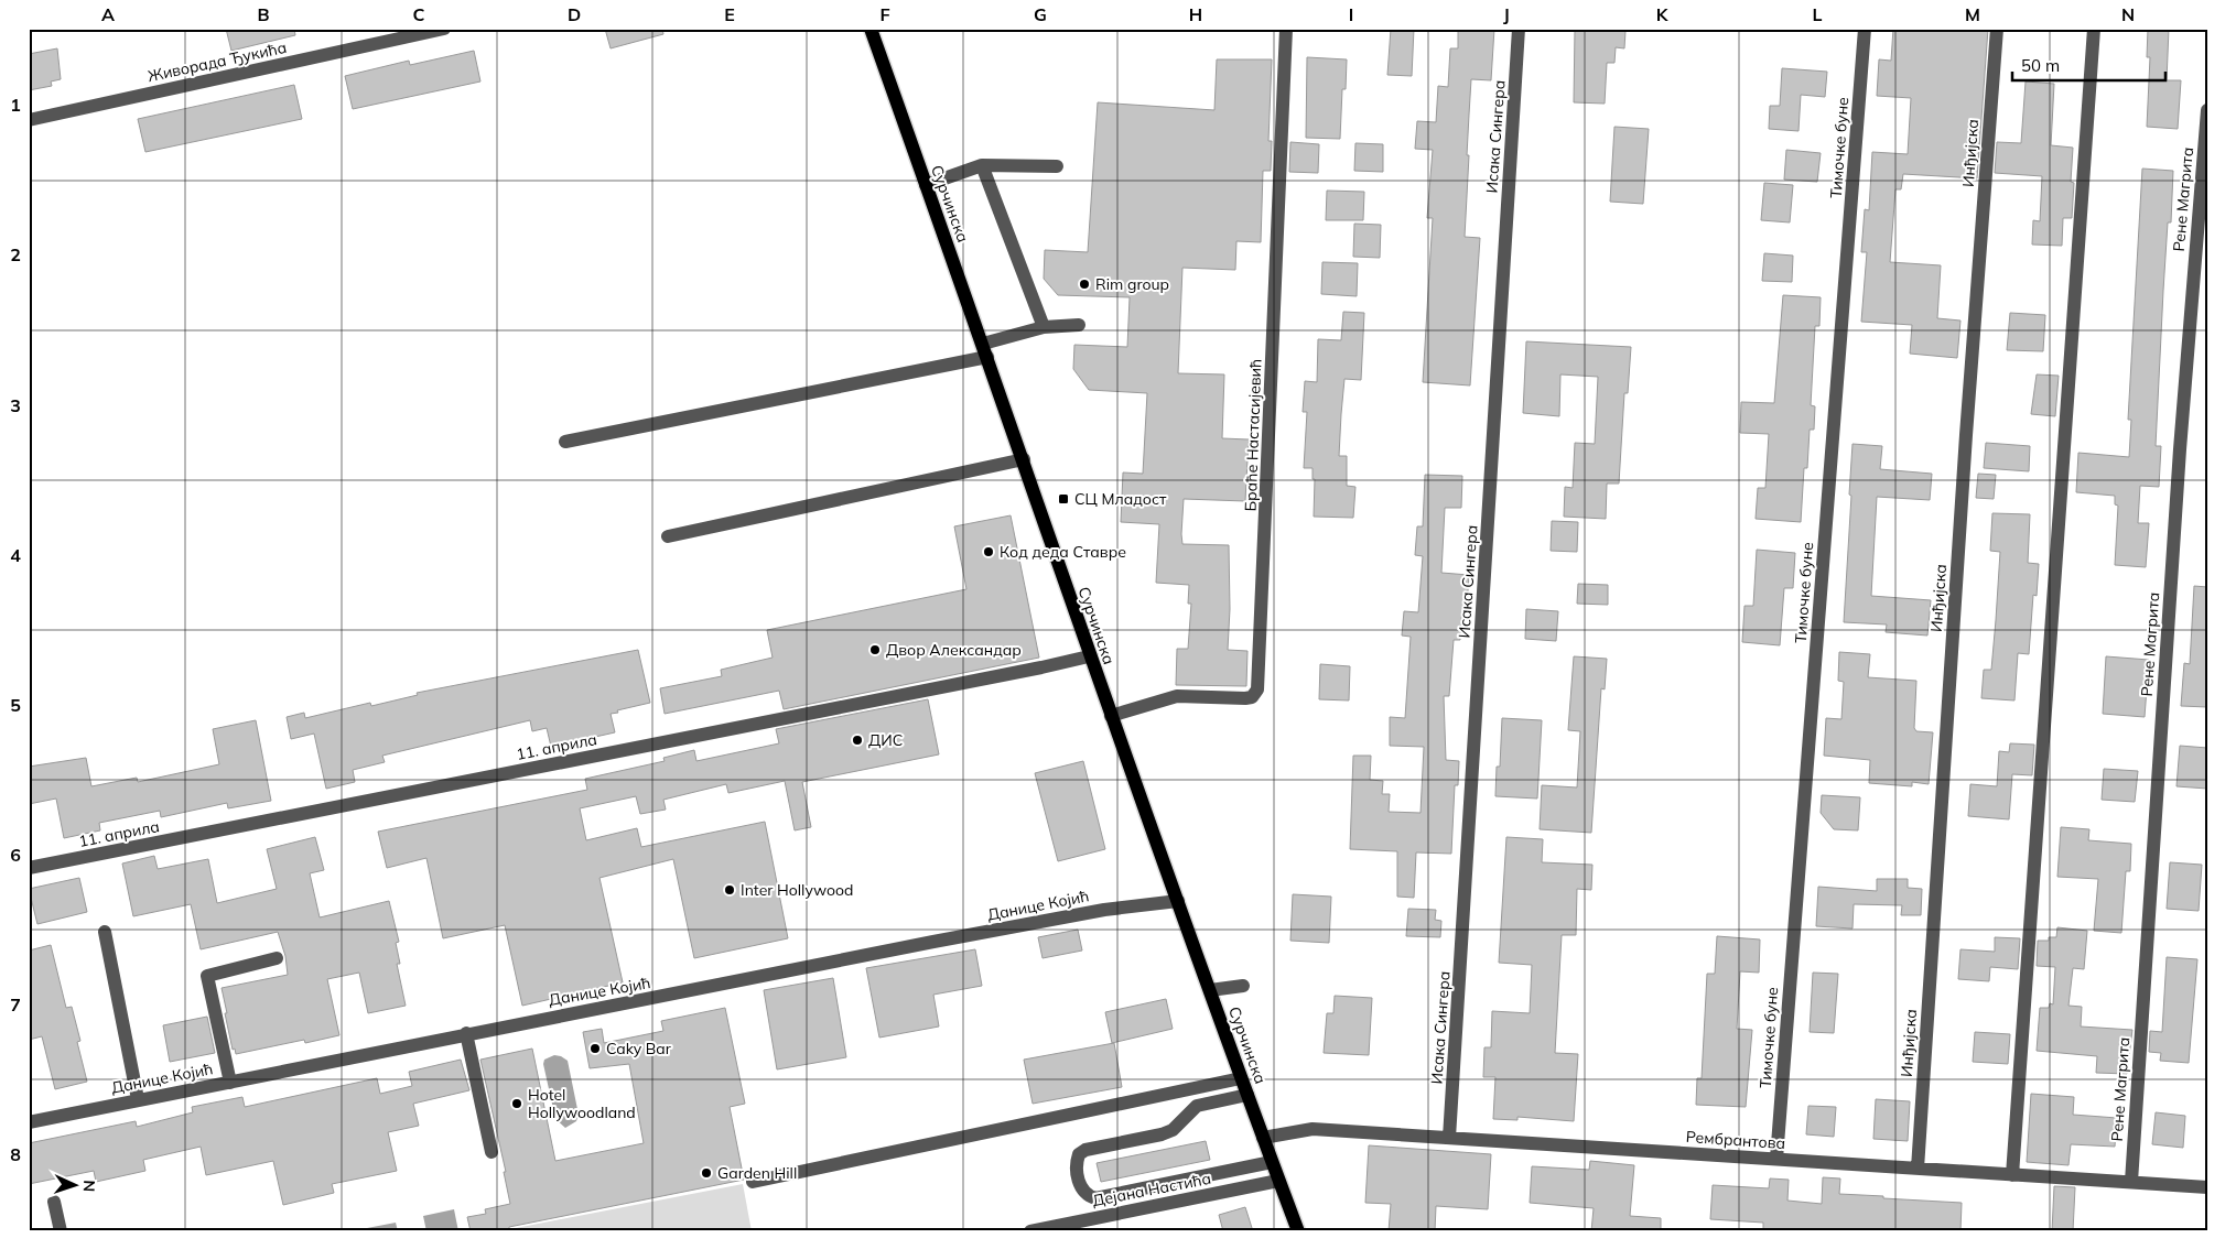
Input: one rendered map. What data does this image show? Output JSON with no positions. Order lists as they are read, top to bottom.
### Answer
{
  "streets": {
    "main road": ["Сурчинска"],
    "street": [
      "Живорада Ђукића",
      "Исака Сингера",
      "Тимочке буне",
      "Инђијска",
      "Рене Магрита",
      "Браће Настасијевић",
      "11. априла",
      "Данице Којић",
      "Рембрантова",
      "Дејана Настића"
    ]
  },
  "crossings": [
    ["Исака Сингера", "Рембрантова"],
    ["Тимочке буне", "Рембрантова"],
    ["Инђијска", "Рембрантова"],
    ["Рене Магрита", "Рембрантова"],
    ["Сурчинска", "Браће Настасијевић"],
    ["Сурчинска", "11. априла"],
    ["Сурчинска", "Данице Којић"],
    ["Сурчинска", "Рембрантова"],
    ["Сурчинска", "Дејана Настића"]
  ],
  "places": {
    "other": [
      "Rim group",
      "Код деда Ставре",
      "Двор Александар",
      "ДИС",
      "Inter Hollywood",
      "Caky Bar",
      "Hotel Hollywoodland",
      "Garden Hill"
    ],
    "transit": ["СЦ Младост"]
  },
  "scale_bar": "50 m",
  "north": "right",
  "grid": {
    "columns": [
      "A",
      "B",
      "C",
      "D",
      "E",
      "F",
      "G",
      "H",
      "I",
      "J",
      "K",
      "L",
      "M",
      "N"
    ],
    "rows": [
      "1",
      "2",
      "3",
      "4",
      "5",
      "6",
      "7",
      "8"
    ]
  }
}
